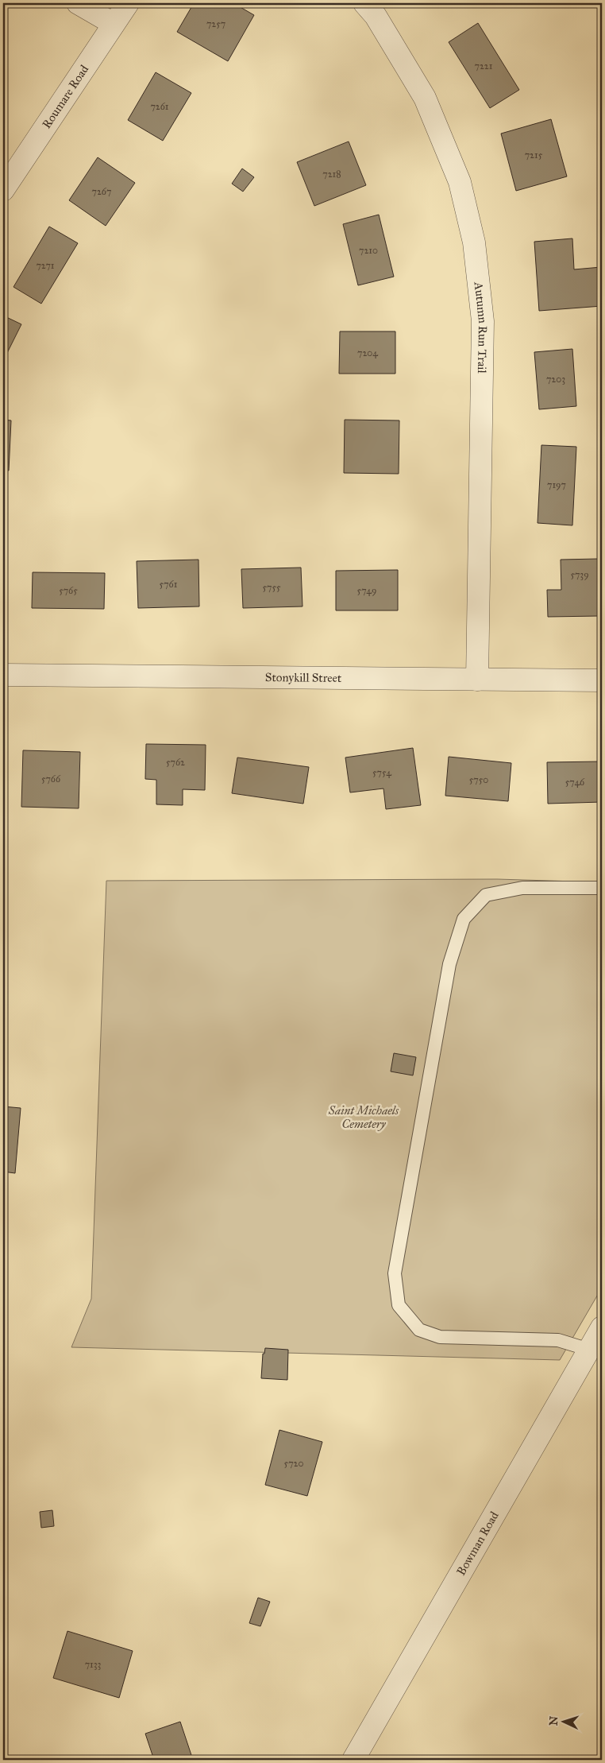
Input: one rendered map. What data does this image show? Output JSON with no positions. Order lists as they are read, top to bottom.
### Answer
{
  "streets": {
    "street": [
      "Roumare Road",
      "Autumn Run Trail",
      "Stonykill Street",
      "Bowman Road"
    ]
  },
  "crossings": [
    ["Autumn Run Trail", "Stonykill Street"]
  ],
  "parks": ["Saint Michaels Cemetery"],
  "house_numbers": [
    "7257",
    "7221",
    "7261",
    "7215",
    "7218",
    "7267",
    "7210",
    "7271",
    "7204",
    "7203",
    "7197",
    "5739",
    "5761",
    "5755",
    "5765",
    "5749",
    "5762",
    "5754",
    "5766",
    "5750",
    "5746",
    "5720",
    "7133"
  ],
  "north": "left"
}
